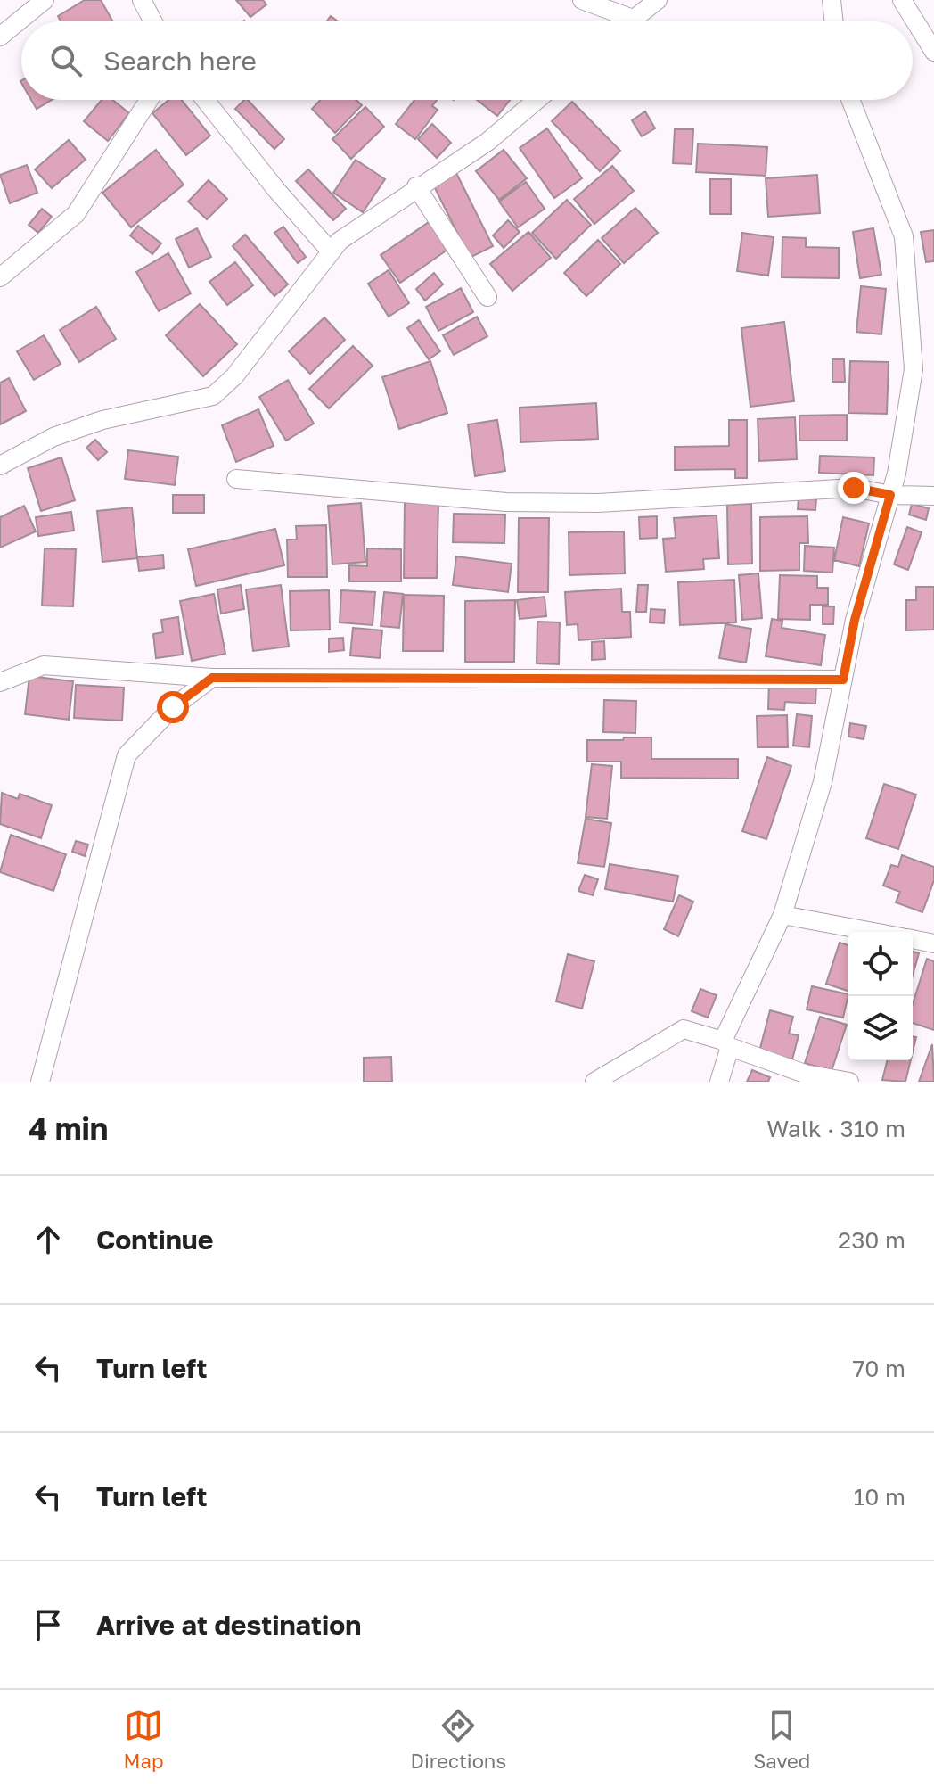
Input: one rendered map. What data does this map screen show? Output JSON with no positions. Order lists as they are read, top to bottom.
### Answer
{
  "page": {
    "search": "Search here",
    "heading": ["4 min", "Walk · 310 m"],
    "list": [
      ["Continue", "230 m"],
      ["Turn left", "70 m"],
      ["Turn left", "10 m"],
      "Arrive at destination"
    ],
    "nav": ["Map", "Directions", "Saved"]
  }
}
